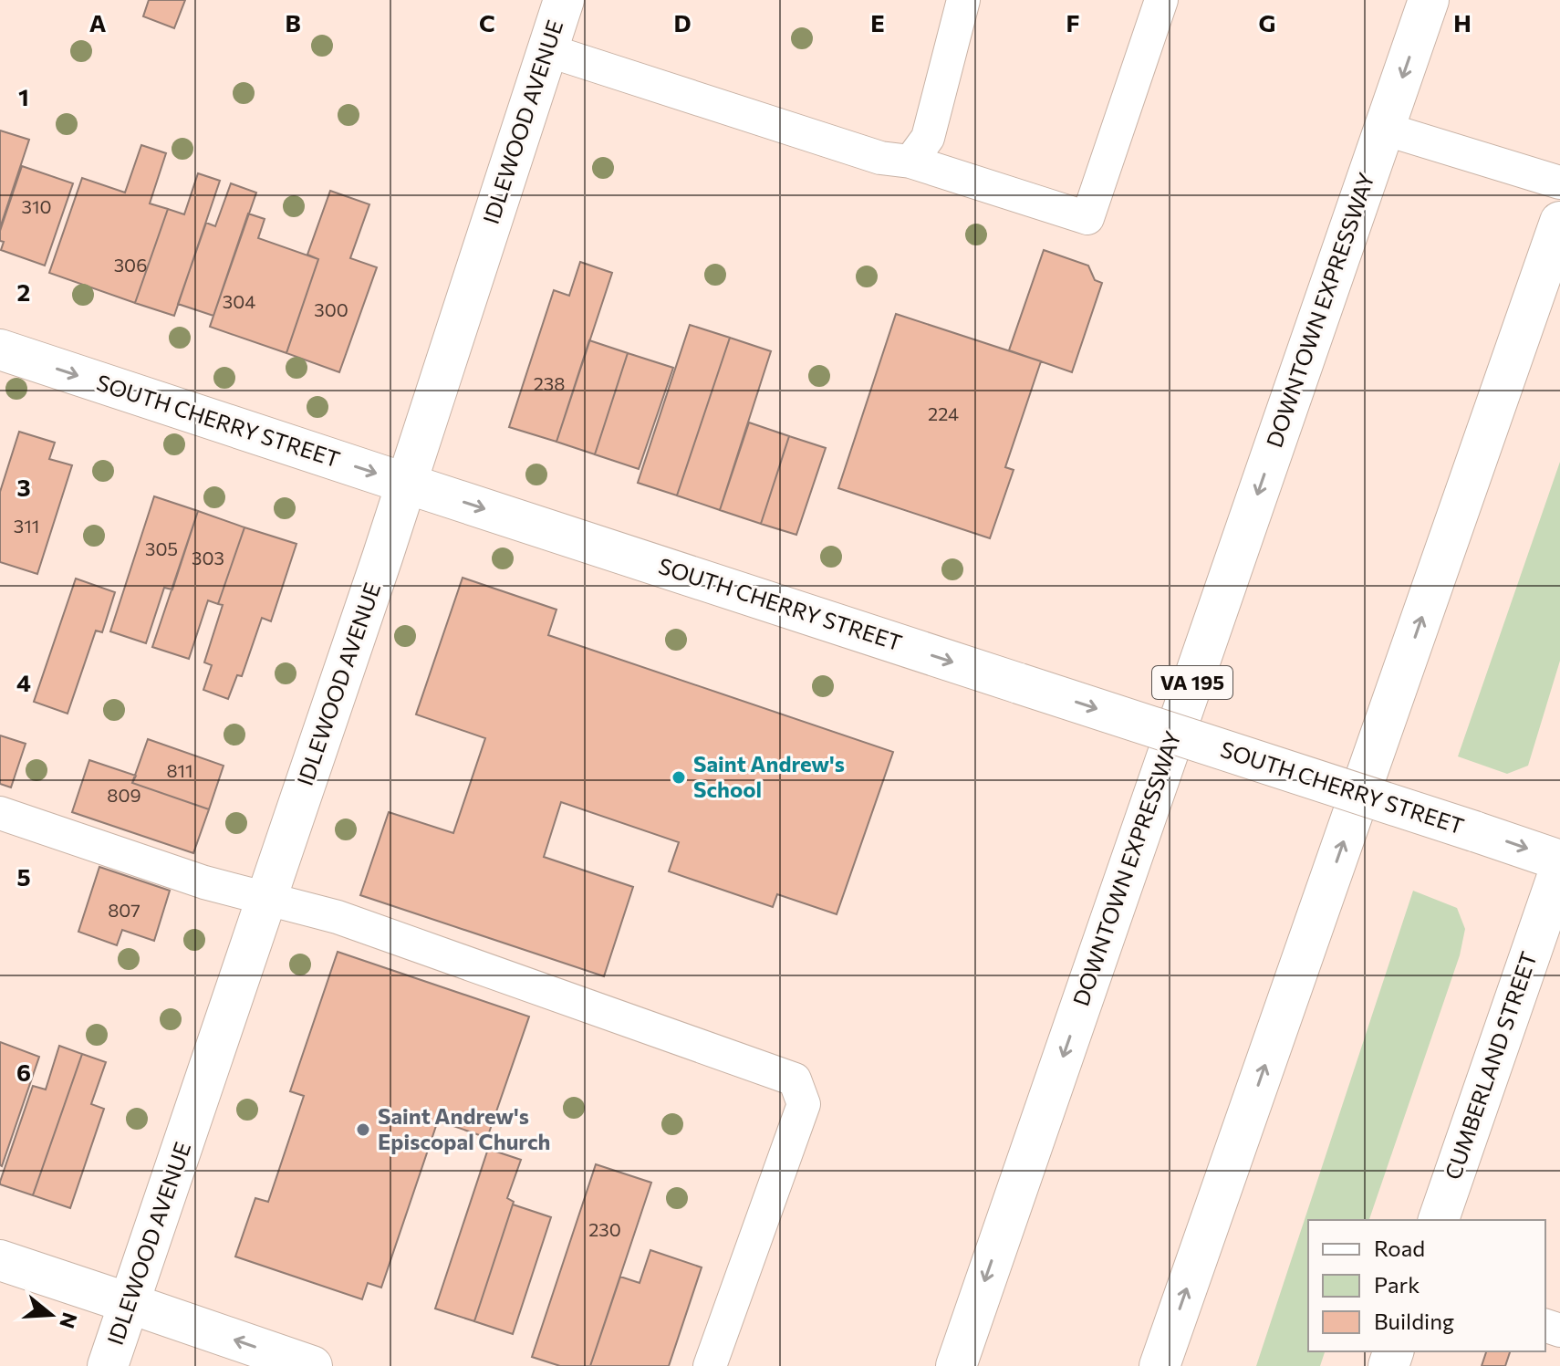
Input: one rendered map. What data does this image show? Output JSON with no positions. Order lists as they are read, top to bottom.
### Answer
{
  "streets": {
    "main road": [
      "IDLEWOOD AVENUE",
      "DOWNTOWN EXPRESSWAY",
      "SOUTH CHERRY STREET",
      "VA 195",
      "CUMBERLAND STREET"
    ]
  },
  "crossings": [
    ["IDLEWOOD AVENUE", "SOUTH CHERRY STREET"]
  ],
  "one_way": ["SOUTH CHERRY STREET"],
  "places": ["Saint Andrew's School", "Saint Andrew's Episcopal Church"],
  "house_numbers": [
    "310",
    "306",
    "304",
    "300",
    "238",
    "224",
    "311",
    "305",
    "303",
    "811",
    "809",
    "807",
    "230"
  ],
  "legend": ["Road", "Park", "Building"],
  "north": "right",
  "grid": {
    "columns": [
      "A",
      "B",
      "C",
      "D",
      "E",
      "F",
      "G",
      "H"
    ],
    "rows": [
      "1",
      "2",
      "3",
      "4",
      "5",
      "6"
    ]
  }
}
